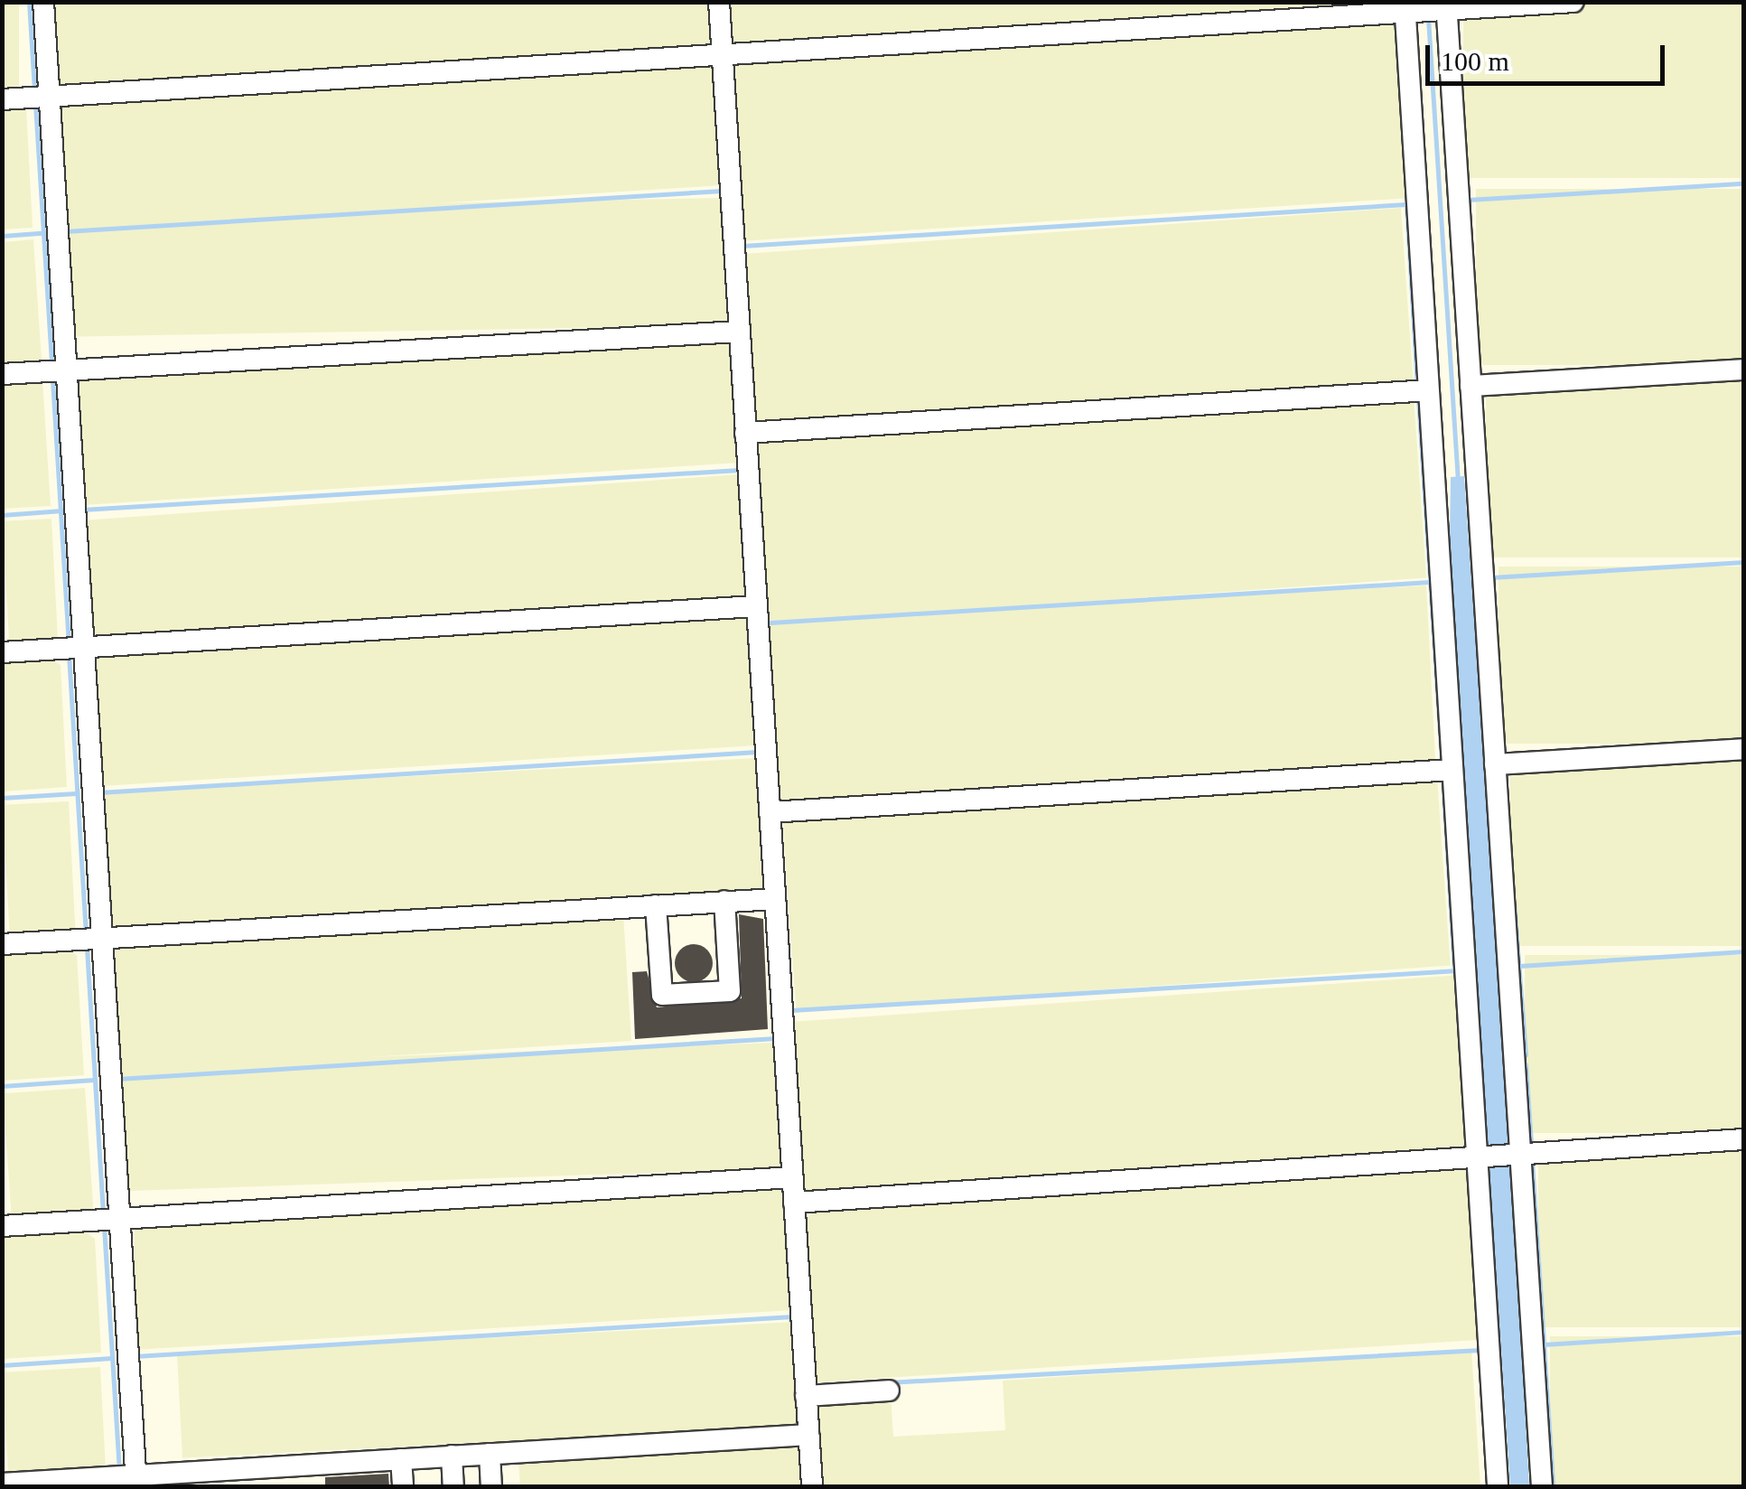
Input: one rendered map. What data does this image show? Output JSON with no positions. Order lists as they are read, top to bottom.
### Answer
{
  "scale_bar": "100 m"
}
